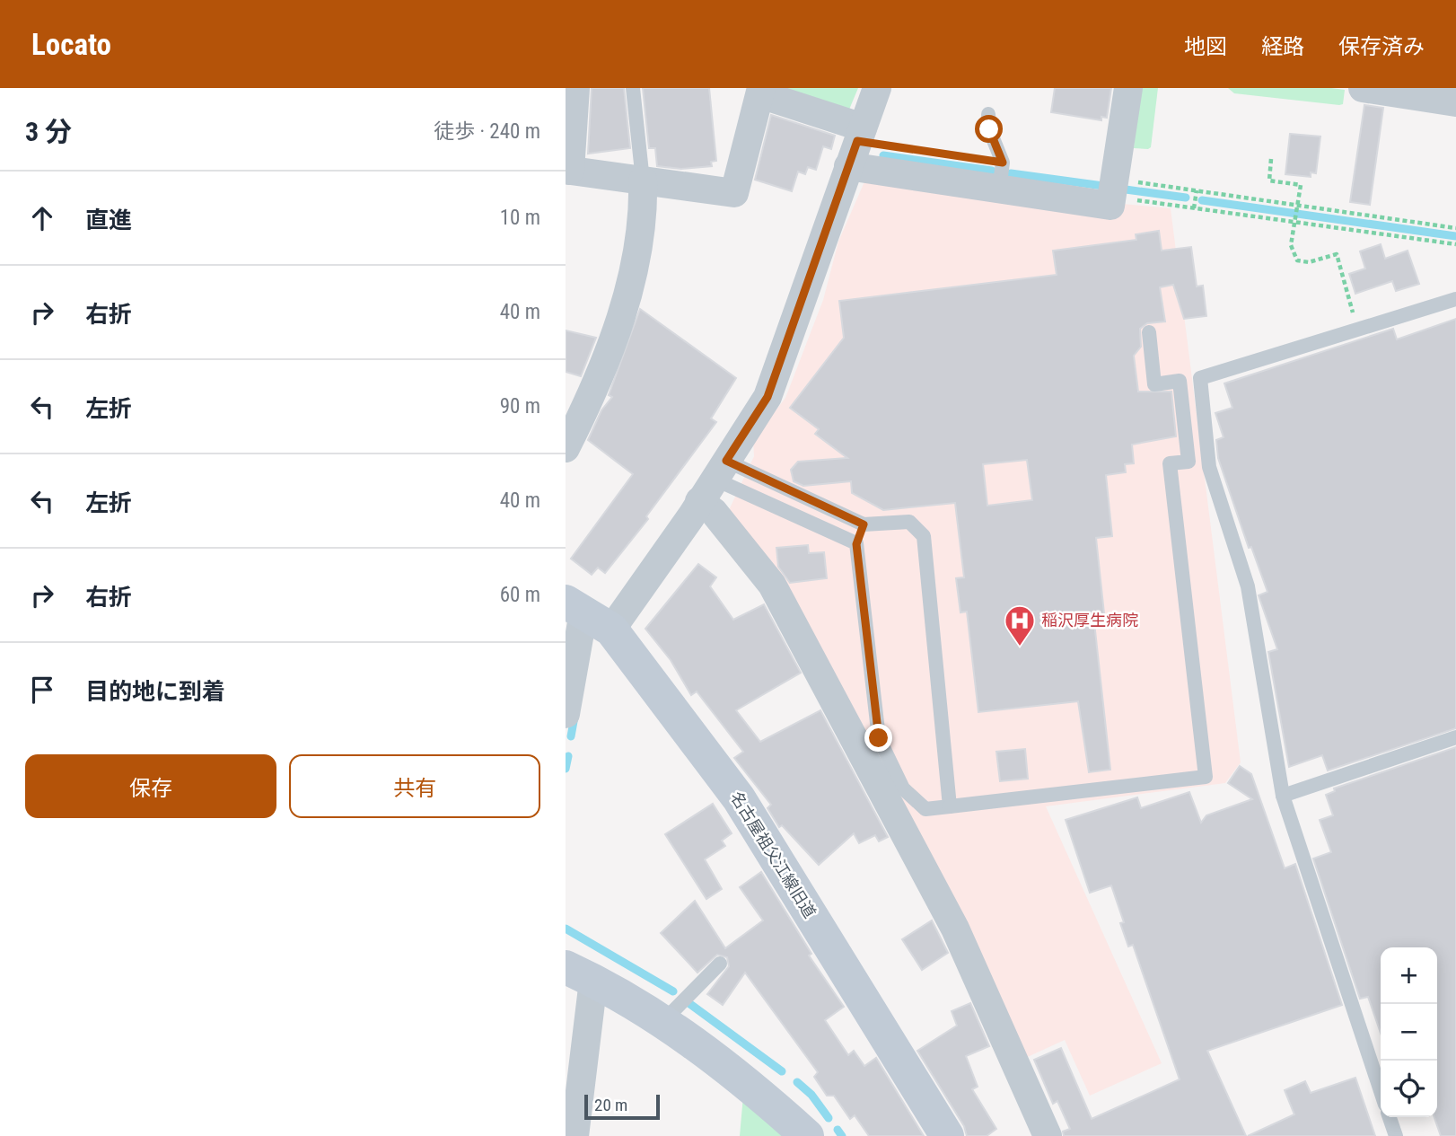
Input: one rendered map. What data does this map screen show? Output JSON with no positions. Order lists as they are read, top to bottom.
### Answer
{
  "streets": {
    "street": ["名古屋祖父江線旧道"]
  },
  "places": {
    "hospital": ["稲沢厚生病院"]
  },
  "scale_bar": "20 m",
  "page": {
    "header": "Locato",
    "nav": ["地図", "経路", "保存済み"],
    "heading": ["3 分", "徒歩 · 240 m"],
    "list": [
      ["直進", "10 m"],
      ["右折", "40 m"],
      ["左折", "90 m"],
      ["左折", "40 m"],
      ["右折", "60 m"],
      "目的地に到着"
    ],
    "buttons": ["保存", "共有"],
    "map_buttons": ["+", "−"],
    "scale": "20 m"
  }
}
